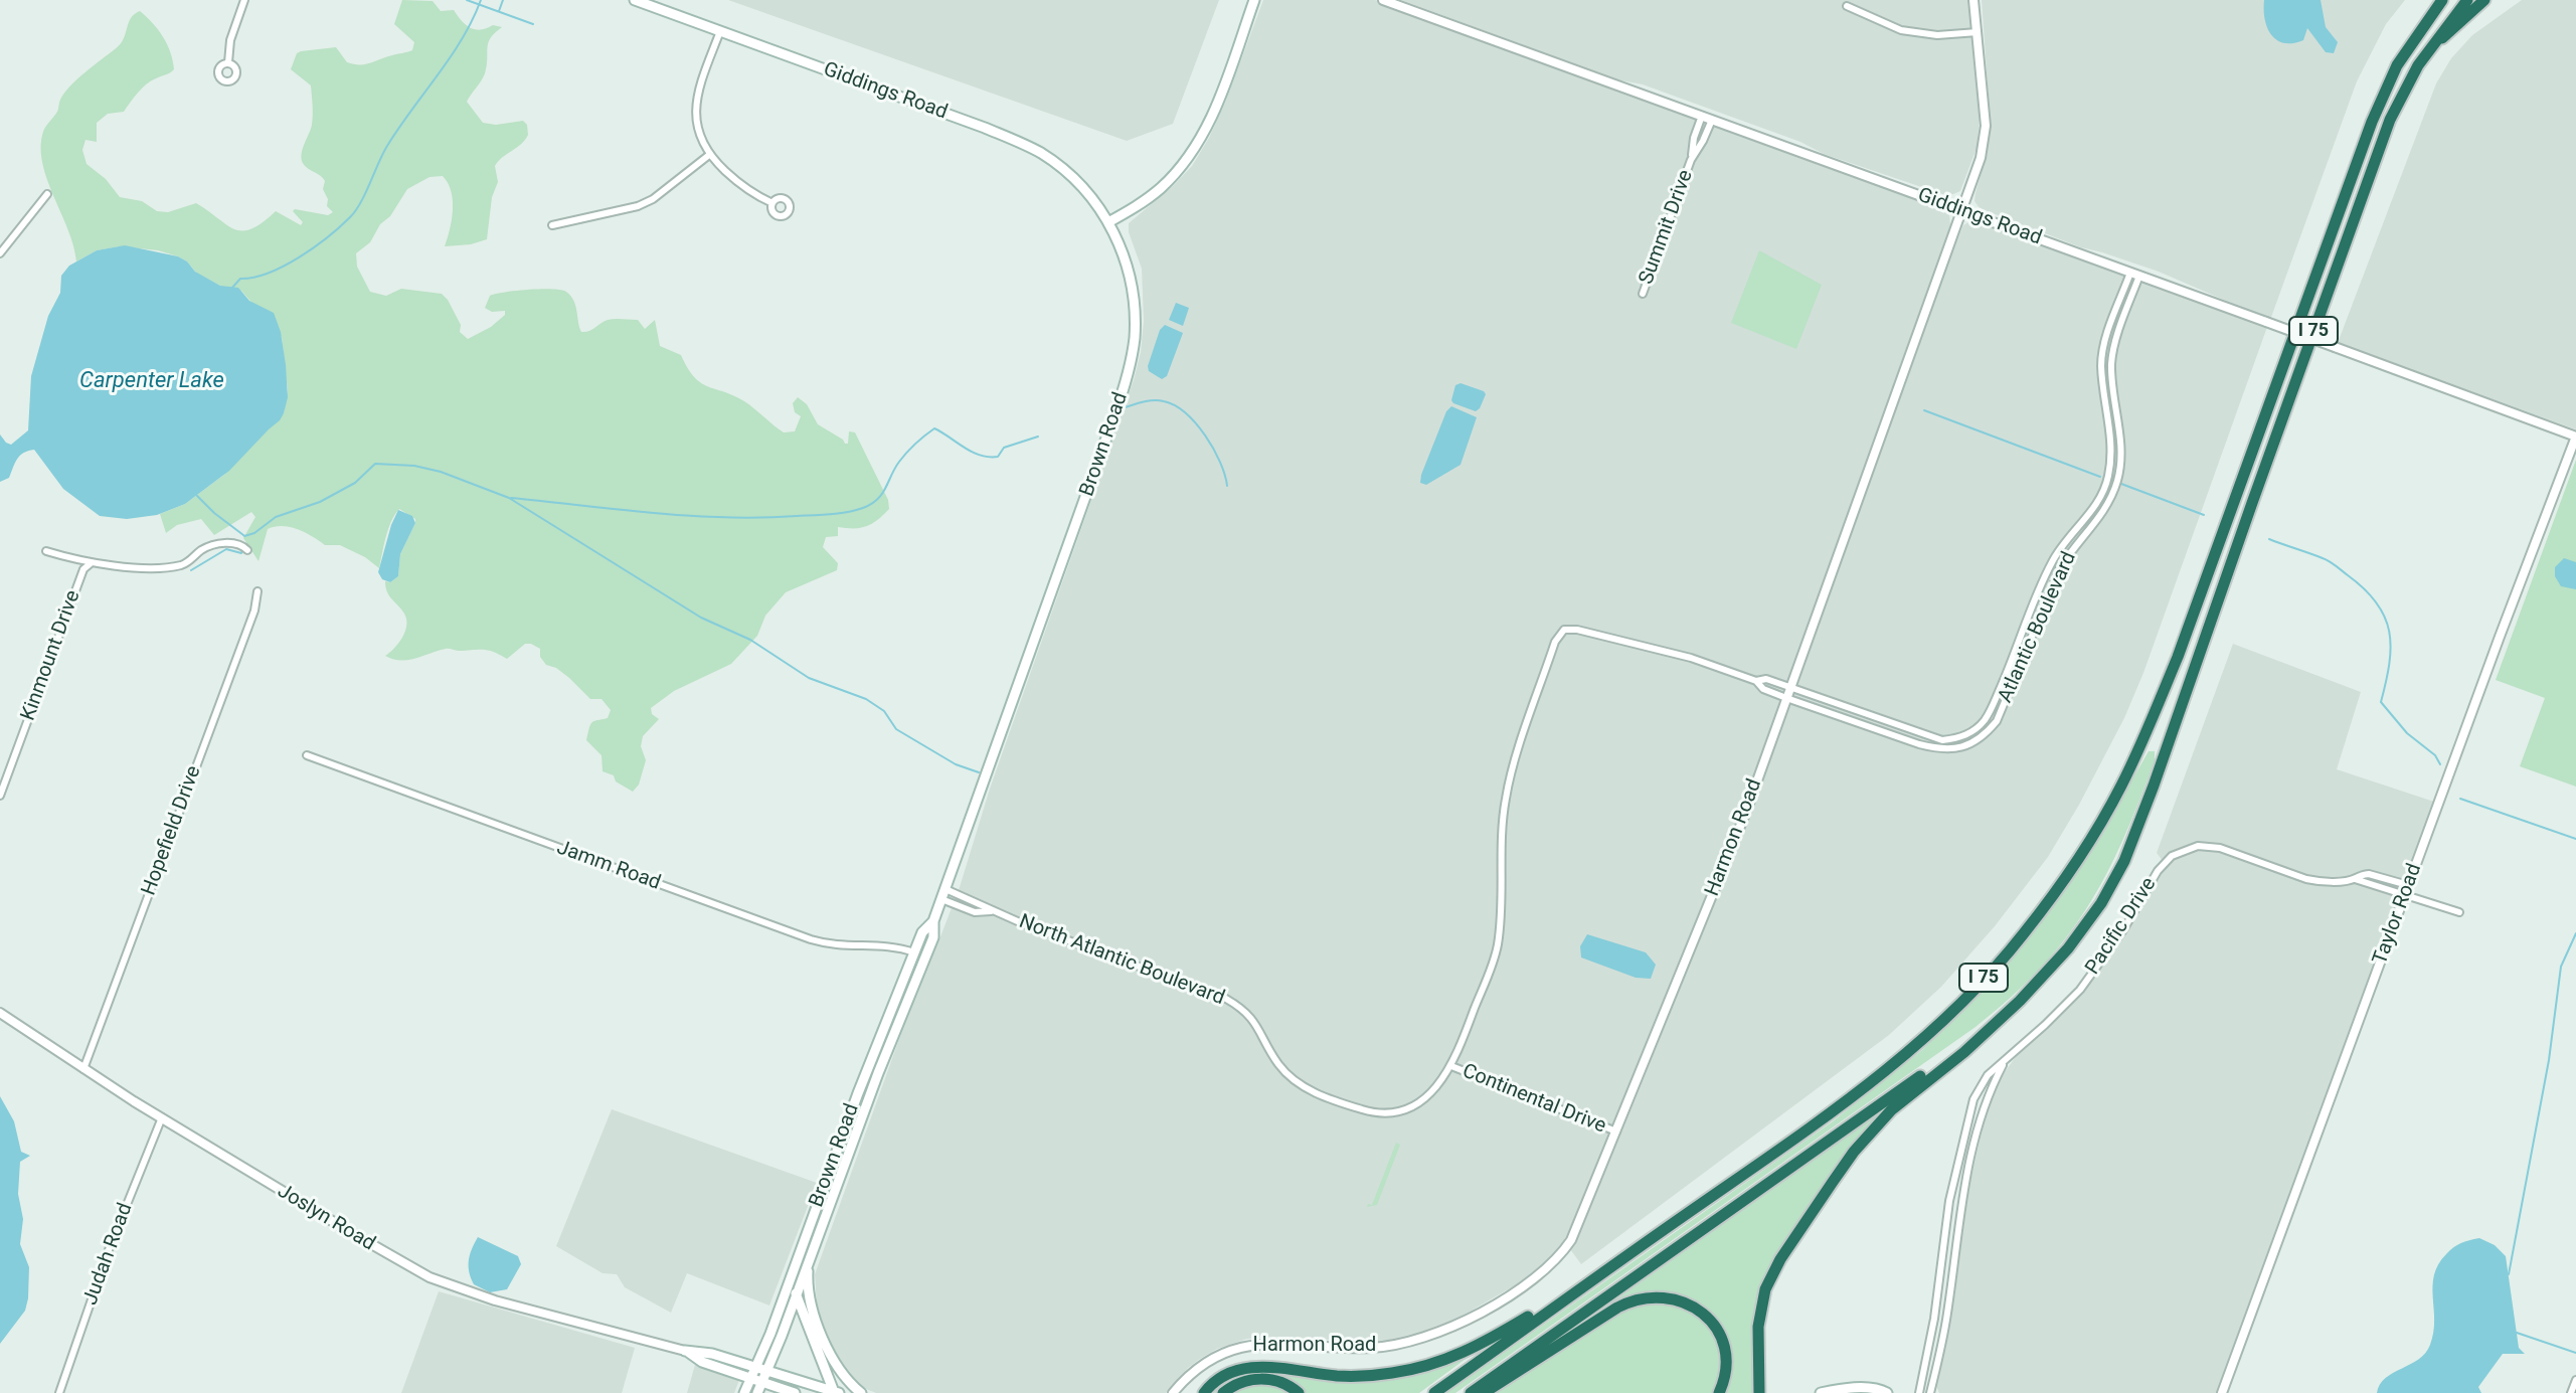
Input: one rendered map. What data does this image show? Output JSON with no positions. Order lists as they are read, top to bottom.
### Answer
{
  "streets": {
    "highway": ["I 75"],
    "main road": ["Giddings Road", "Brown Road", "Joslyn Road"],
    "street": [
      "Summit Drive",
      "Atlantic Boulevard",
      "Kinmount Drive",
      "Hopefield Drive",
      "Harmon Road",
      "Jamm Road",
      "Taylor Road",
      "Pacific Drive",
      "North Atlantic Boulevard",
      "Continental Drive",
      "Judah Road"
    ]
  },
  "crossings": [
    ["Giddings Road", "Summit Drive"],
    ["Giddings Road", "Brown Road"],
    ["Giddings Road", "Atlantic Boulevard"],
    ["Giddings Road", "Harmon Road"],
    ["Giddings Road", "Taylor Road"],
    ["Brown Road", "Jamm Road"],
    ["Brown Road", "North Atlantic Boulevard"],
    ["Brown Road", "Joslyn Road"],
    ["Atlantic Boulevard", "Harmon Road"],
    ["Atlantic Boulevard", "North Atlantic Boulevard"],
    ["Hopefield Drive", "Joslyn Road"],
    ["Harmon Road", "North Atlantic Boulevard"],
    ["Harmon Road", "Continental Drive"],
    ["Taylor Road", "Pacific Drive"],
    ["North Atlantic Boulevard", "Continental Drive"],
    ["Joslyn Road", "Judah Road"]
  ],
  "water": ["Carpenter Lake"]
}
